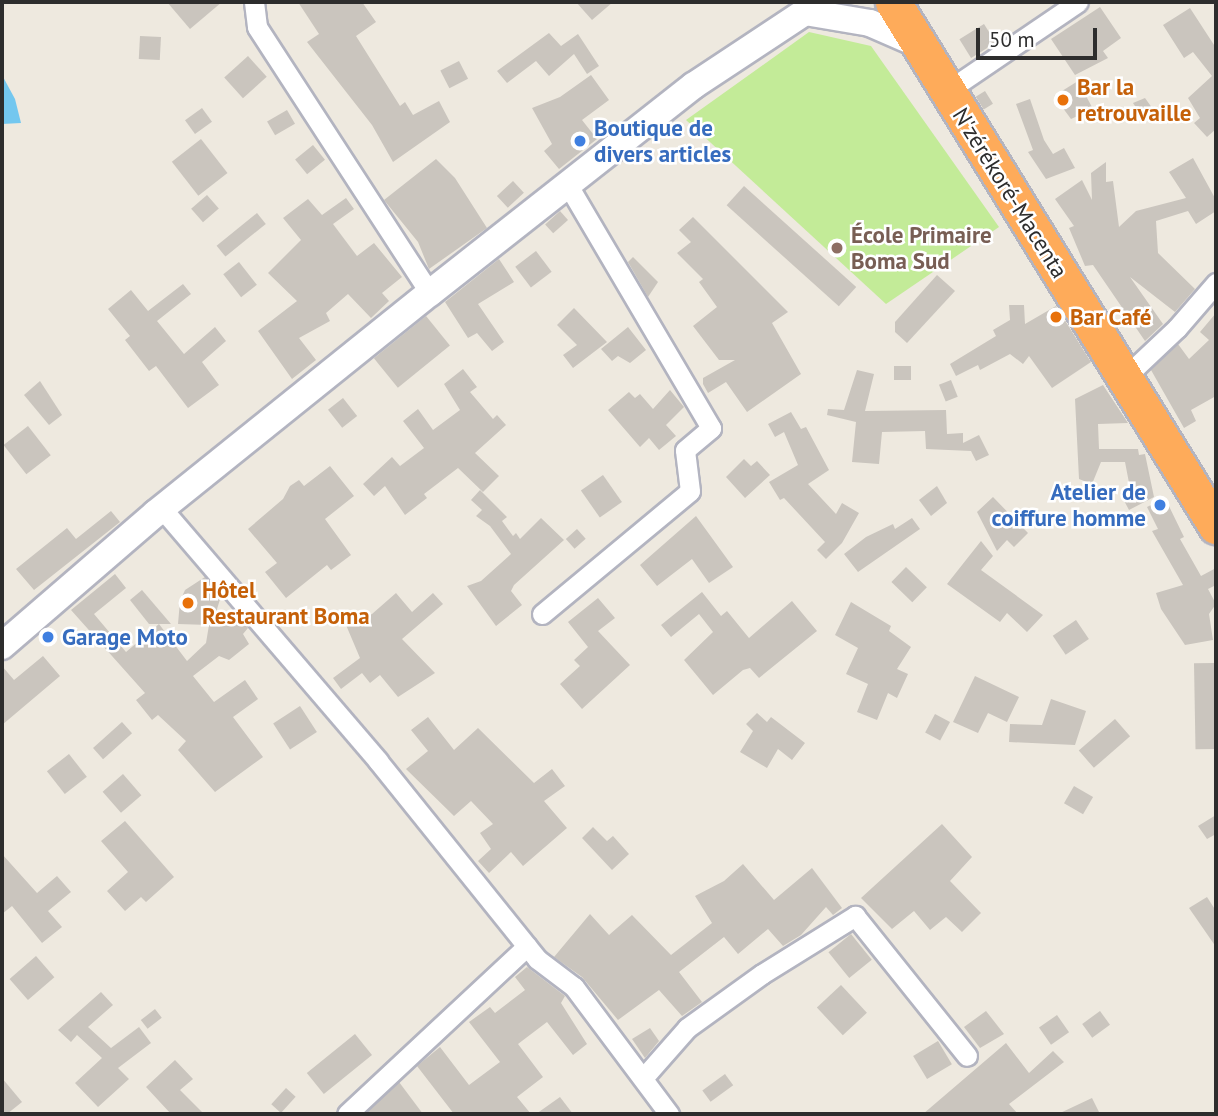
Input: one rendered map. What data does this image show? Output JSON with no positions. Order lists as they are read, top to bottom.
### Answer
{
  "streets": {
    "highway": ["N'zérékoré-Macenta"]
  },
  "places": [
    "Bar la retrouvaille",
    "Boutique de divers articles",
    "École Primaire Boma Sud",
    "Bar Café",
    "Atelier de coiffure homme",
    "Hôtel Restaurant Boma",
    "Garage Moto"
  ],
  "scale_bar": "50 m"
}
